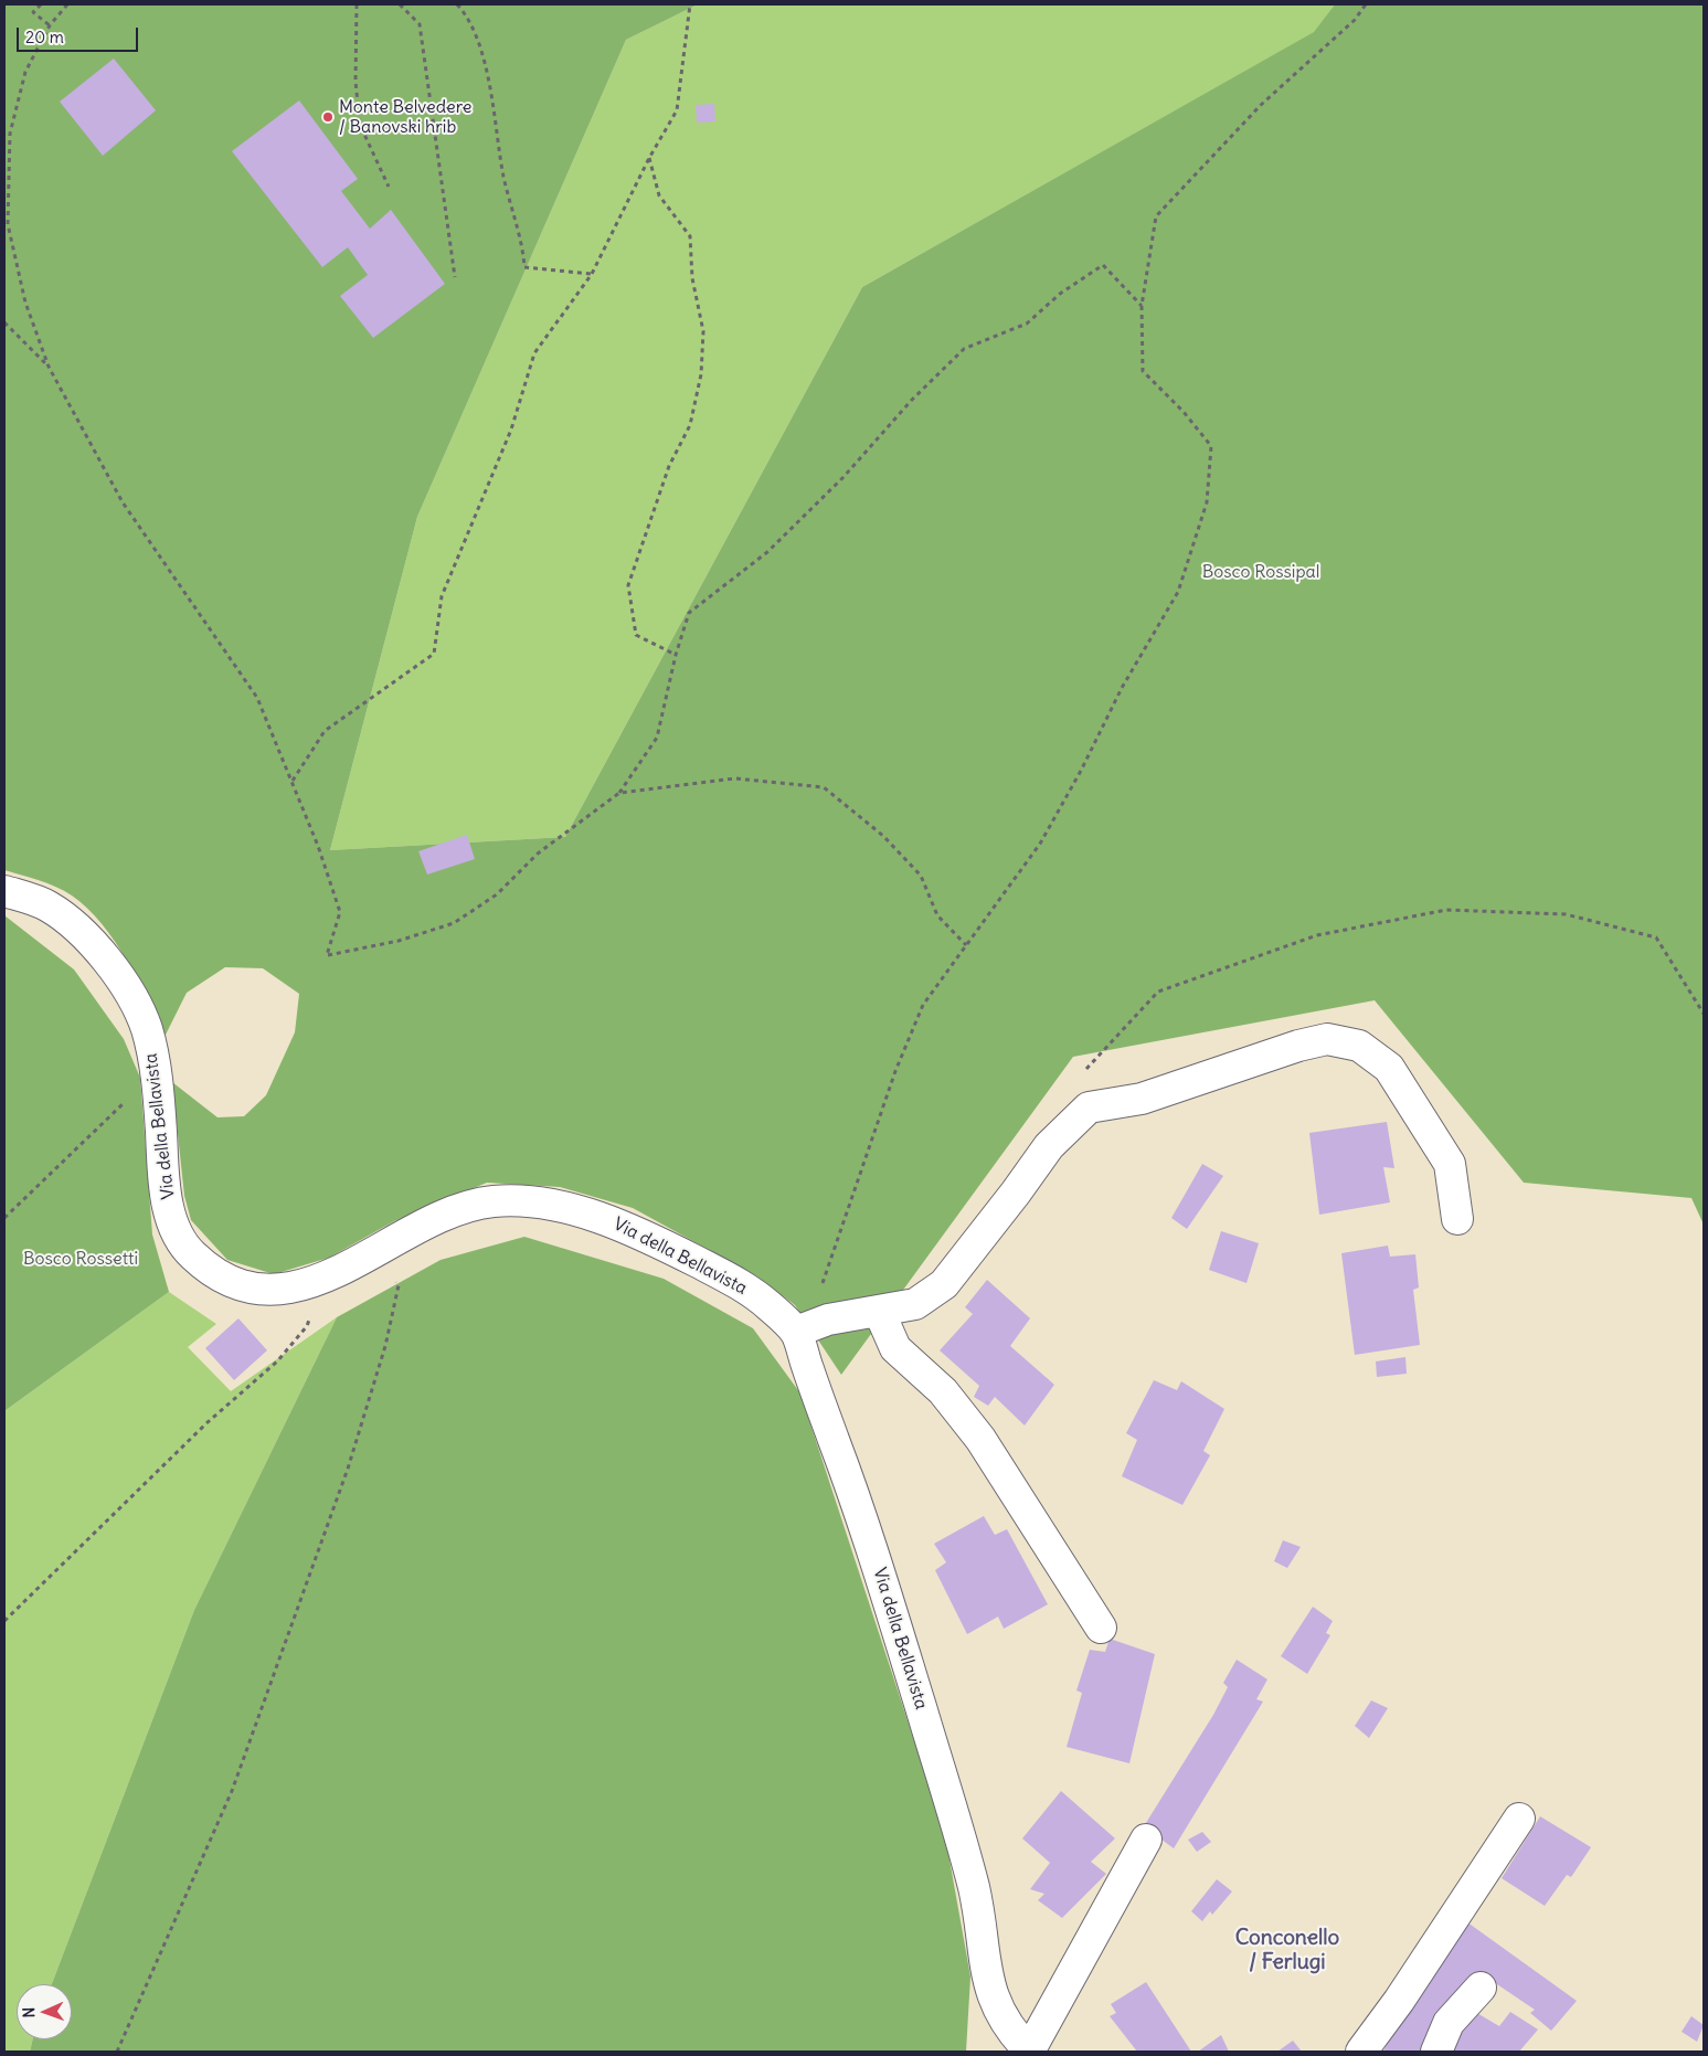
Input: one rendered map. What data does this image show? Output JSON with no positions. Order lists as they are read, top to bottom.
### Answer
{
  "streets": {
    "street": ["Via della Bellavista"]
  },
  "districts": ["Conconello / Ferlugi"],
  "parks": ["Bosco Rossipal", "Bosco Rossetti"],
  "places": ["Monte Belvedere / Banovski hrib"],
  "scale_bar": "20 m",
  "north": "left"
}
